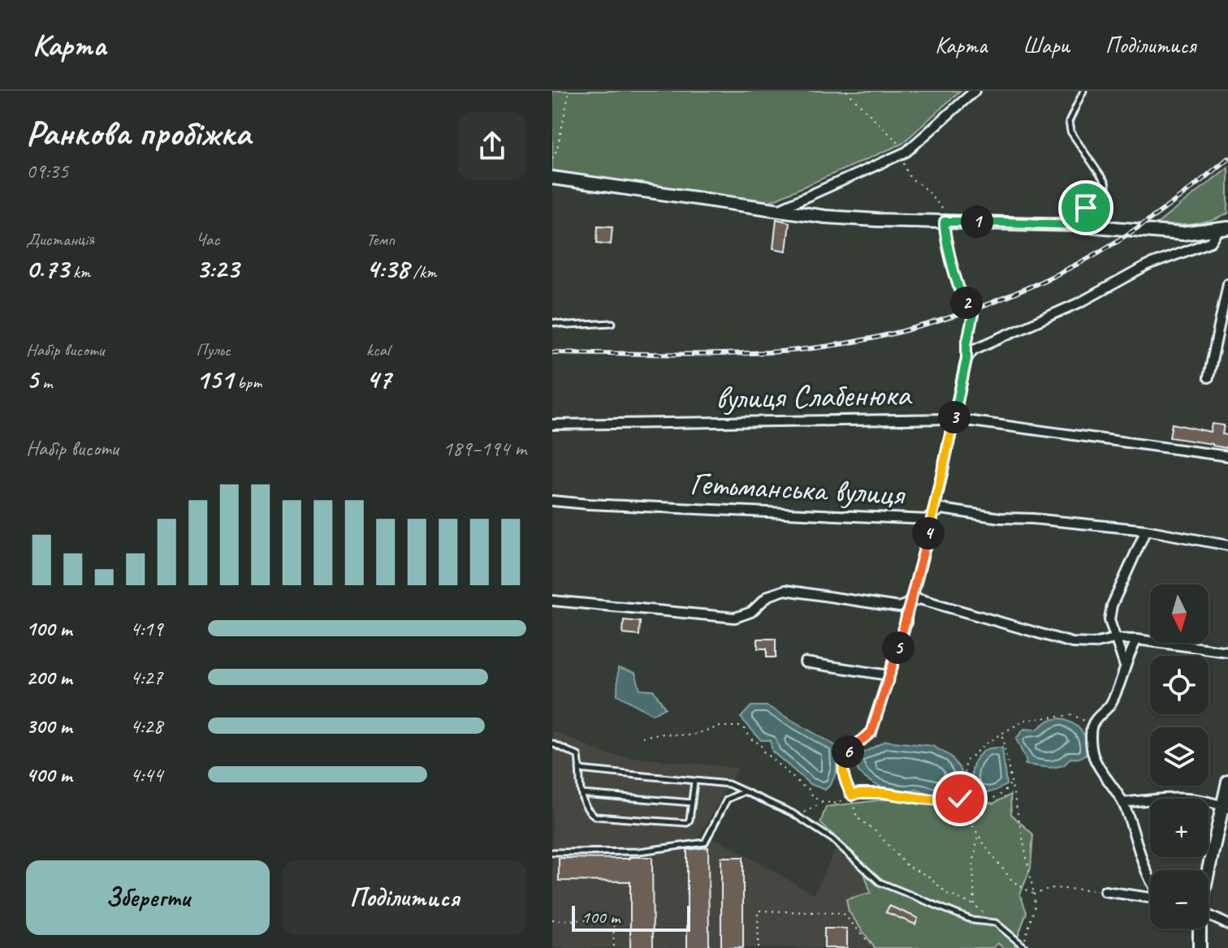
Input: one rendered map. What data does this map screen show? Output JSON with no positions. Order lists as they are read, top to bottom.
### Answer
{
  "streets": {
    "street": ["вулиця Слабенюка", "Гетьманська вулиця"]
  },
  "scale_bar": "100 m",
  "north": "bottom",
  "page": {
    "header": "Карта",
    "nav": ["Карта", "Шари", "Поділитися"],
    "heading": ["Ранкова пробіжка", "09:35"],
    "stats": [
      ["Дистанція", "0.73 km"],
      ["Час", "3:23"],
      ["Темп", "4:38 /km"],
      ["Набір висоти", "5 m"],
      ["Пульс", "151 bpm"],
      ["kcal", "47"]
    ],
    "pins": [
      "1",
      "2",
      "3",
      "4",
      "5",
      "6"
    ],
    "chart": ["Набір висоти", "189–194 m"],
    "map_buttons": ["+", "−"],
    "list": [
      {
        "name": "100 m",
        "note": "4:19"
      },
      {
        "name": "200 m",
        "note": "4:27"
      },
      {
        "name": "300 m",
        "note": "4:28"
      },
      {
        "name": "400 m",
        "note": "4:44"
      }
    ],
    "buttons": ["Зберегти", "Поділитися"],
    "scale": "100 m"
  }
}
